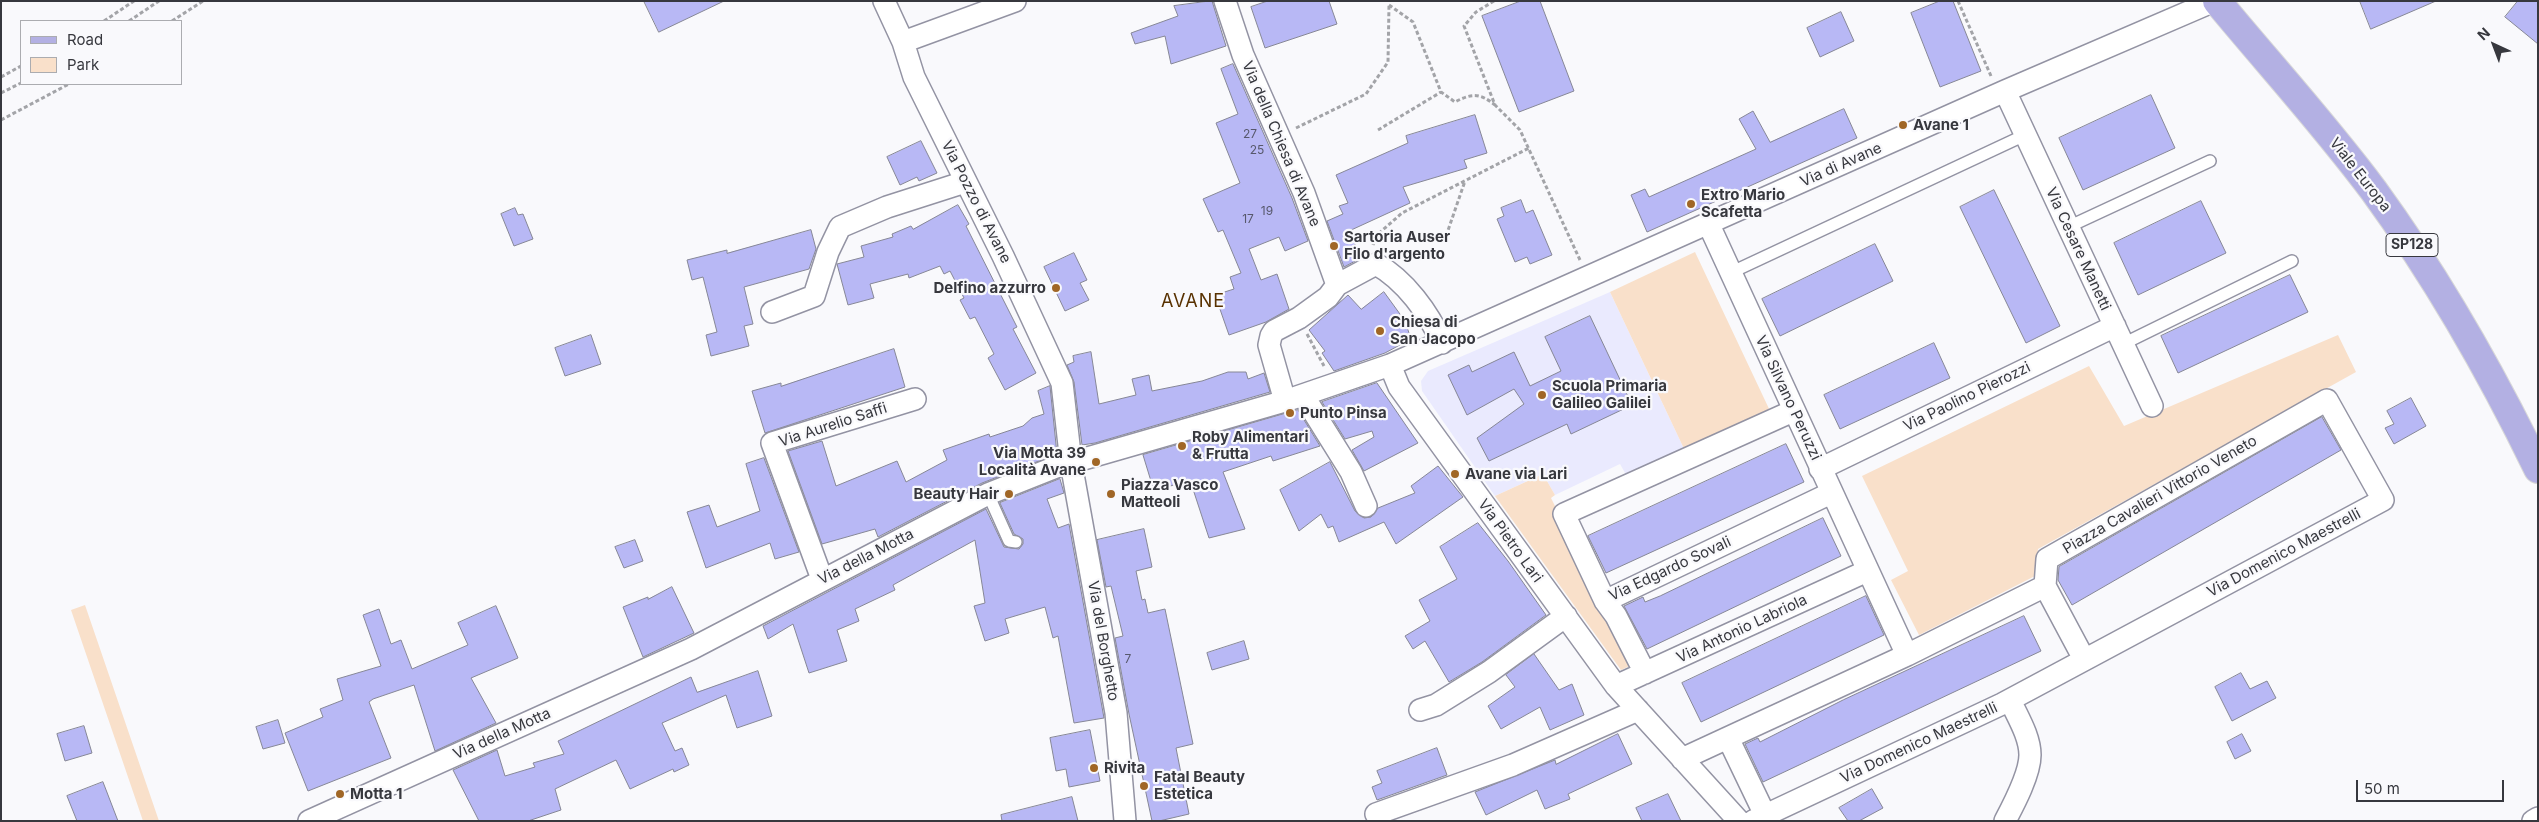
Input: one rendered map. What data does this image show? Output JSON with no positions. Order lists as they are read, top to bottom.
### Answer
{
  "streets": {
    "main road": ["Viale Europa", "SP128"],
    "street": [
      "Via della Chiesa di Avane",
      "Via di Avane",
      "Via Pozzo di Avane",
      "Via Cesare Manetti",
      "Via Paolino Pierozzi",
      "Via Silvano Peruzzi",
      "Via Aurelio Saffi",
      "Piazza Cavalieri Vittorio Veneto",
      "Via Pietro Lari",
      "Via Domenico Maestrelli",
      "Via della Motta",
      "Via Edgardo Sovali",
      "Via Antonio Labriola",
      "Via del Borghetto"
    ]
  },
  "crossings": [
    ["Via di Avane", "Viale Europa"],
    ["Via di Avane", "Via Cesare Manetti"],
    ["Via di Avane", "Via Silvano Peruzzi"],
    ["Via di Avane", "Via della Motta"],
    ["Via Pozzo di Avane", "Via della Motta"],
    ["Via Pozzo di Avane", "Via del Borghetto"],
    ["Via Cesare Manetti", "Via Paolino Pierozzi"],
    ["Via Paolino Pierozzi", "Via Silvano Peruzzi"],
    ["Via Silvano Peruzzi", "Via Edgardo Sovali"],
    ["Via Silvano Peruzzi", "Via Antonio Labriola"],
    ["Via Aurelio Saffi", "Via della Motta"],
    ["Piazza Cavalieri Vittorio Veneto", "Via Domenico Maestrelli"],
    ["Via Pietro Lari", "Via della Motta"],
    ["Via Pietro Lari", "Via Antonio Labriola"],
    ["Via della Motta", "Via del Borghetto"]
  ],
  "districts": ["AVANE"],
  "places": [
    "Avane 1",
    "Extro Mario Scafetta",
    "Sartoria Auser Filo d'argento",
    "Delfino azzurro",
    "Chiesa di San Jacopo",
    "Scuola Primaria Galileo Galilei",
    "Punto Pinsa",
    "Roby Alimentari & Frutta",
    "Via Motta 39 Località Avane",
    "Avane via Lari",
    "Beauty Hair",
    "Piazza Vasco Matteoli",
    "Rivita",
    "Fatal Beauty Estetica",
    "Motta 1"
  ],
  "house_numbers": [
    "27",
    "25",
    "19",
    "17",
    "7"
  ],
  "legend": ["Road", "Park"],
  "scale_bar": "50 m",
  "north": "top left"
}
